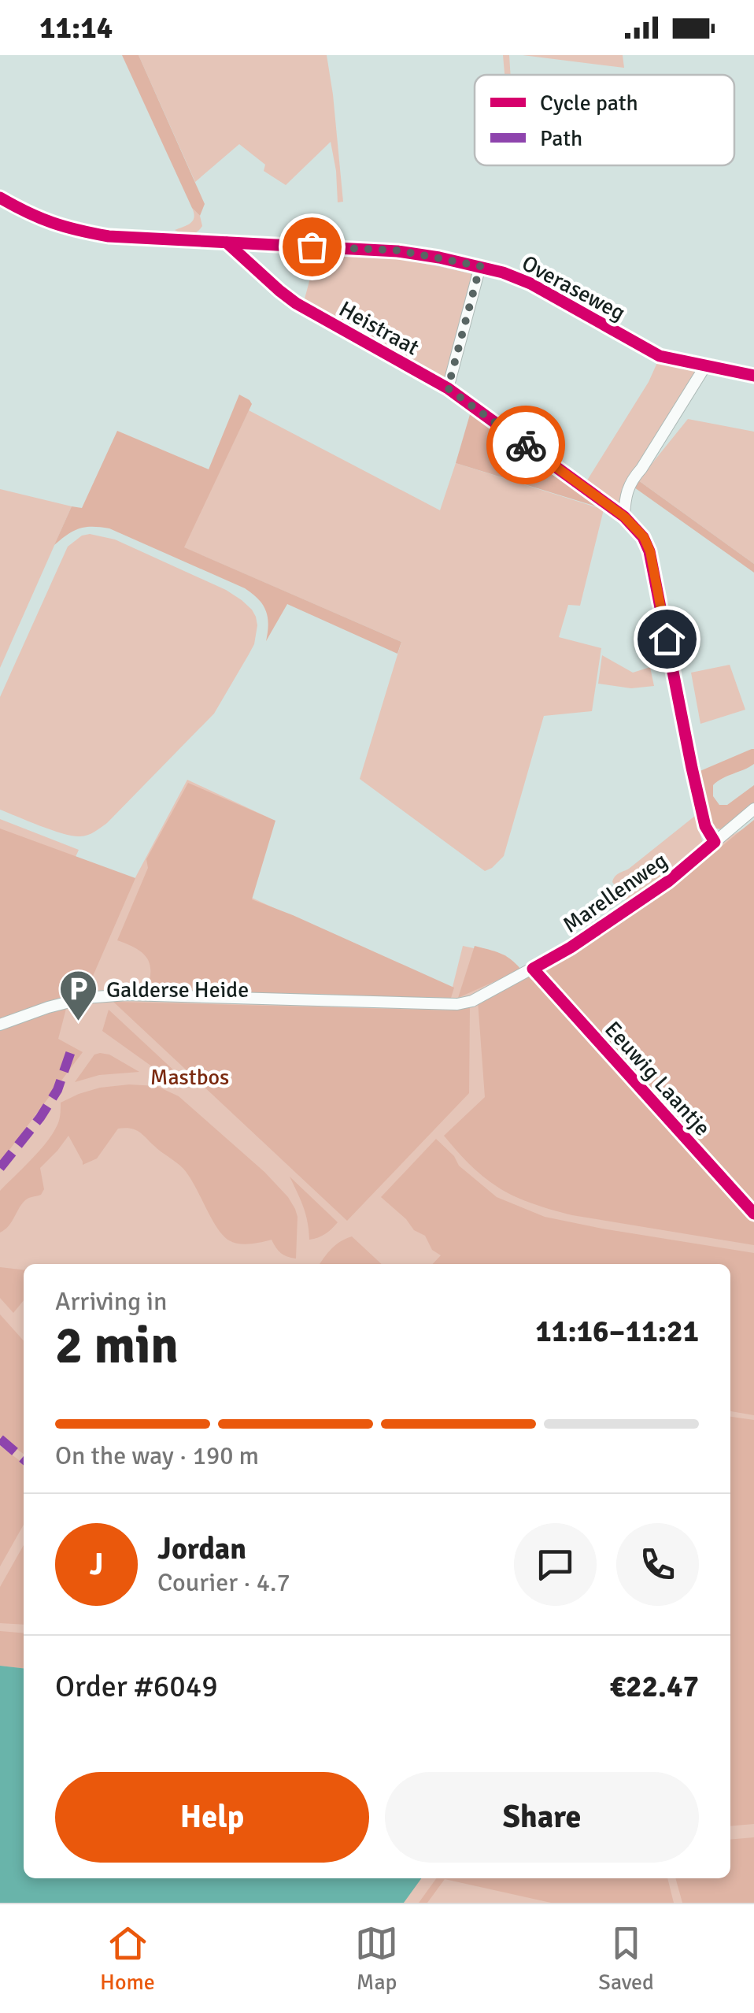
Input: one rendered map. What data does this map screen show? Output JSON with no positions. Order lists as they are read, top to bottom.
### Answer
{
  "streets": {
    "street": ["Overaseweg", "Heistraat", "Marellenweg"],
    "cycle path": ["Eeuwig Laantje"]
  },
  "crossings": [
    ["Overaseweg", "Heistraat"],
    ["Heistraat", "Marellenweg"]
  ],
  "parks": ["Mastbos"],
  "places": {
    "parking": ["Galderse Heide"]
  },
  "legend": ["Cycle path", "Path"],
  "page": {
    "status": "11:14",
    "heading": ["2 min", "Arriving in", "11:16–11:21"],
    "panel": [
      "Jordan",
      "Courier · 4.7",
      "Order #6049",
      "€22.47"
    ],
    "bar": "On the way · 190 m",
    "round": "J",
    "buttons": ["Help", "Share"],
    "tabs": ["Home", "Map", "Saved"]
  }
}
